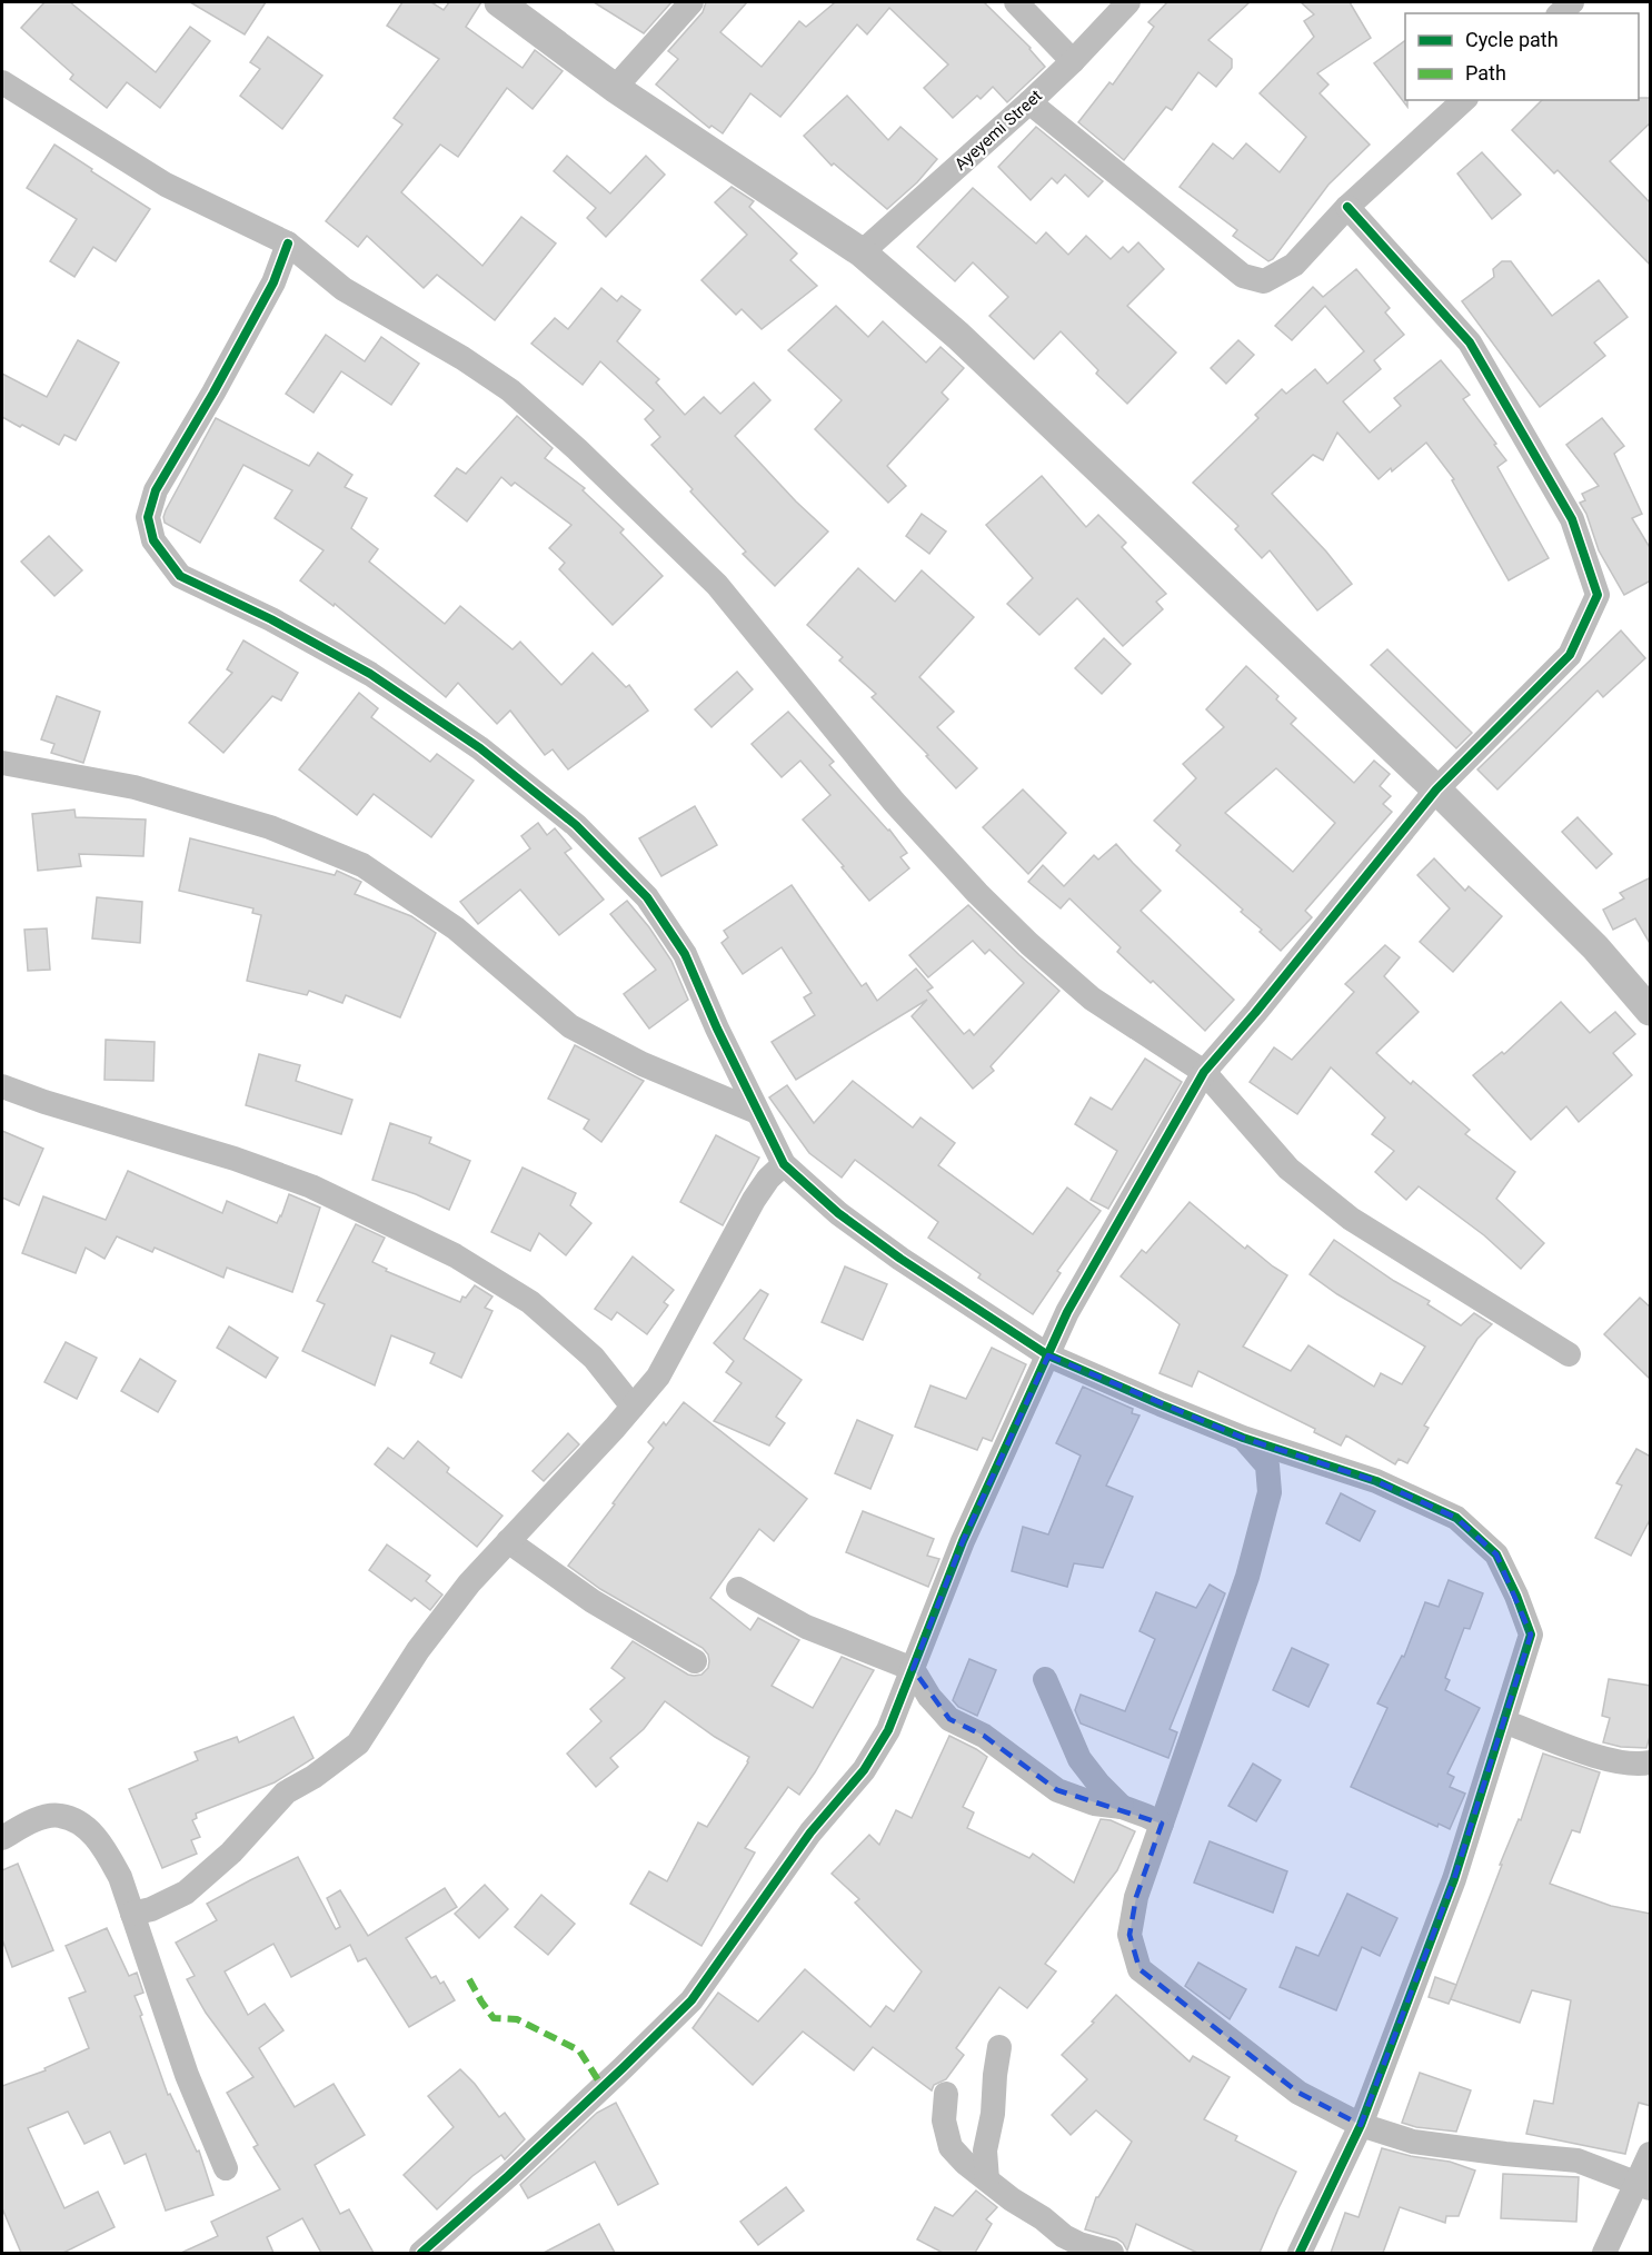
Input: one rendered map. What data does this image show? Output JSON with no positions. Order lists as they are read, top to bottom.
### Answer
{
  "streets": {
    "street": ["Ayeyemi Street"]
  },
  "legend": ["Cycle path", "Path"]
}
